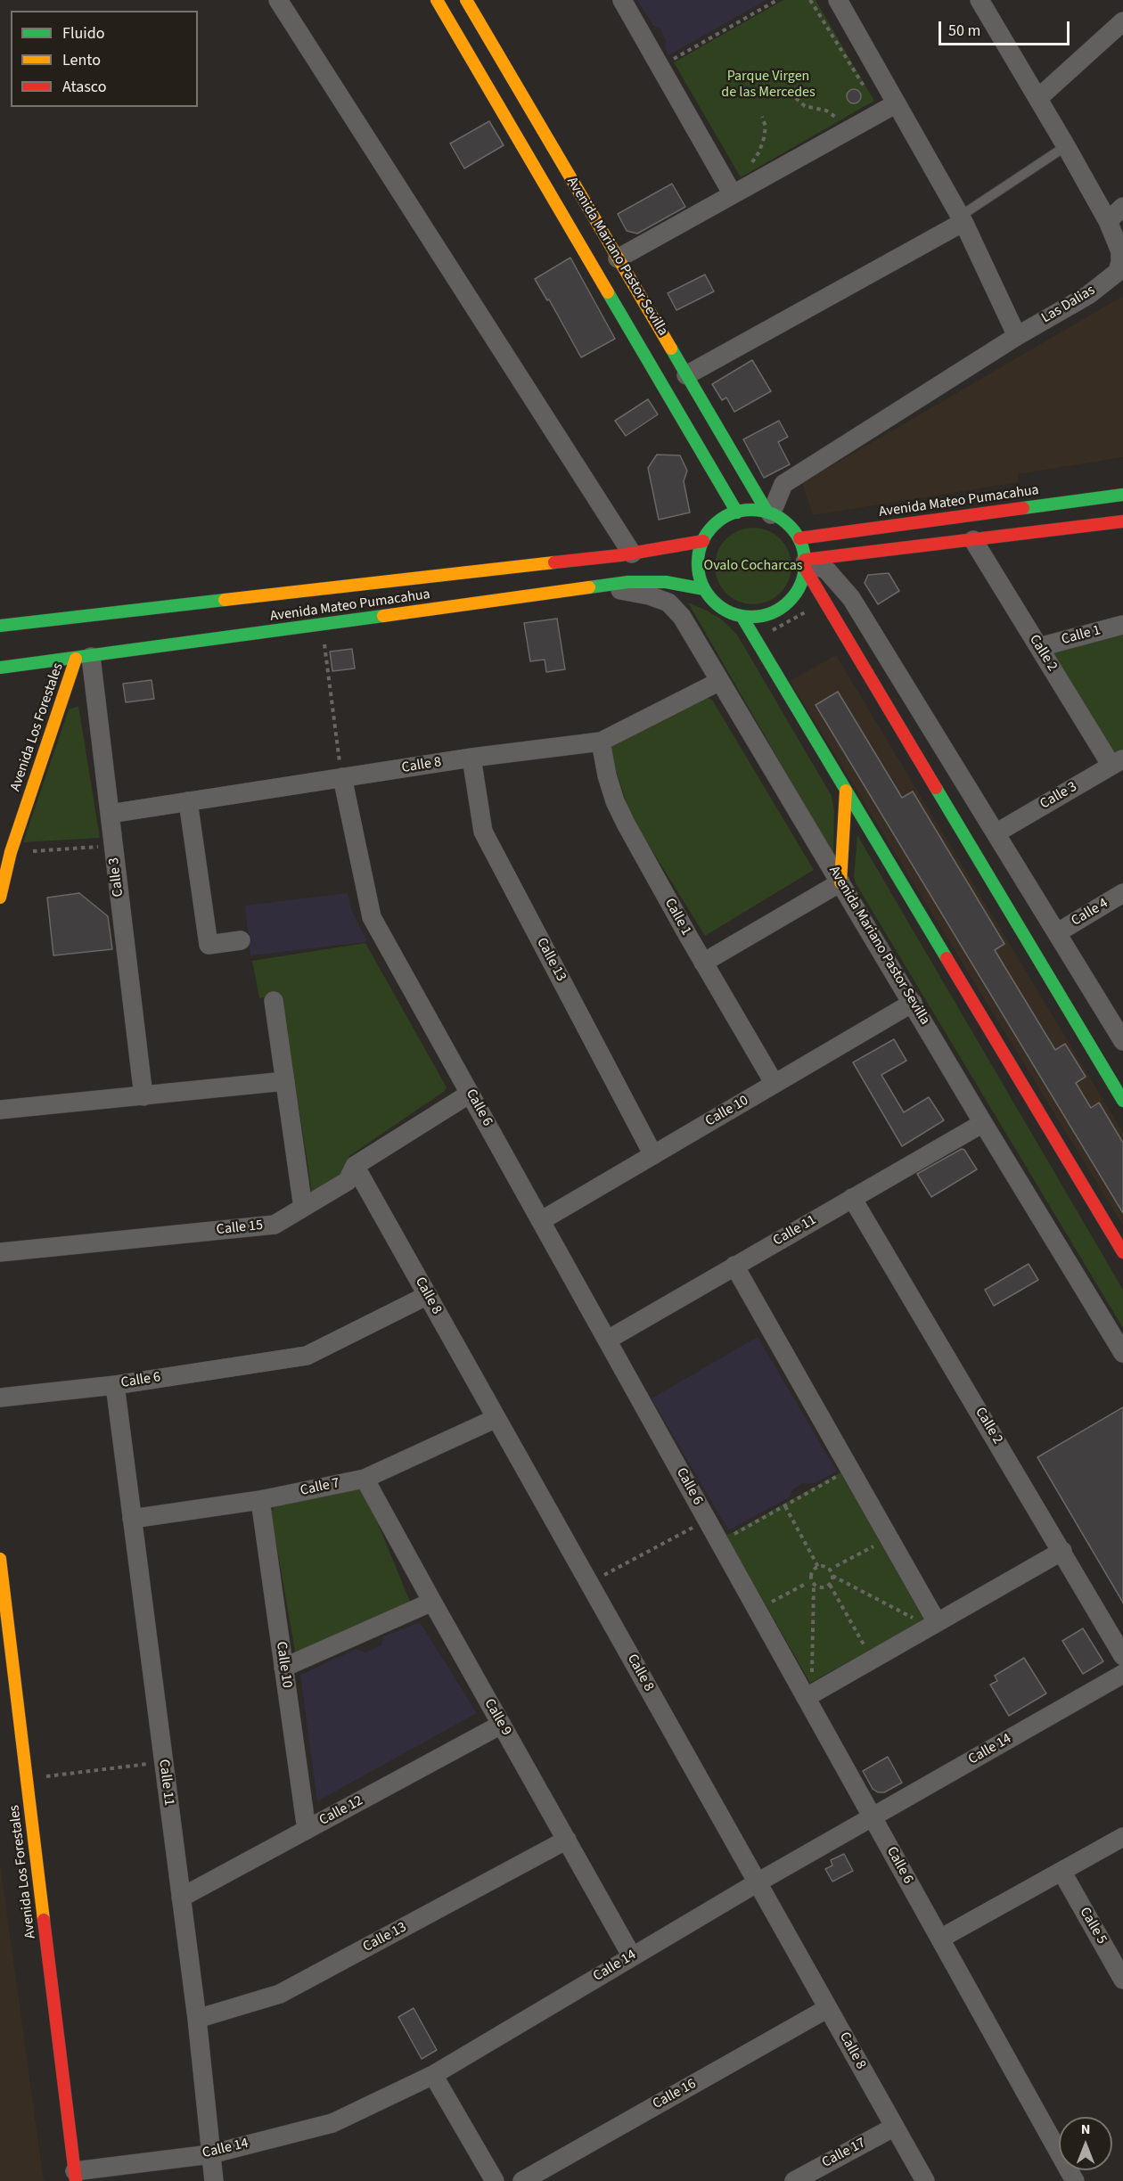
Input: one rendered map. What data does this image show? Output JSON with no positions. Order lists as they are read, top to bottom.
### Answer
{
  "streets": {
    "main road": ["Avenida Mariano Pastor Sevilla", "Avenida Mateo Pumacahua", "Avenida Los Forestales"],
    "street": [
      "Las Dalias",
      "Calle 1",
      "Calle 2",
      "Calle 8",
      "Calle 3",
      "Calle 4",
      "Calle 13",
      "Calle 6",
      "Calle 10",
      "Calle 15",
      "Calle 11",
      "Calle 7",
      "Calle 9",
      "Calle 14",
      "Calle 12",
      "Calle 5",
      "Calle 16",
      "Calle 17"
    ]
  },
  "crossings": [
    ["Avenida Mariano Pastor Sevilla", "Las Dalias"],
    ["Avenida Mariano Pastor Sevilla", "Avenida Mateo Pumacahua"],
    ["Avenida Mariano Pastor Sevilla", "Calle 8"],
    ["Avenida Mariano Pastor Sevilla", "Calle 10"],
    ["Avenida Mariano Pastor Sevilla", "Calle 11"],
    ["Las Dalias", "Avenida Mateo Pumacahua"],
    ["Avenida Mateo Pumacahua", "Avenida Los Forestales"],
    ["Avenida Mateo Pumacahua", "Calle 3"],
    ["Calle 1", "Calle 2"],
    ["Calle 1", "Calle 8"],
    ["Calle 1", "Calle 10"],
    ["Calle 2", "Calle 3"],
    ["Calle 2", "Calle 11"],
    ["Avenida Los Forestales", "Calle 3"],
    ["Avenida Los Forestales", "Calle 14"],
    ["Calle 8", "Calle 3"],
    ["Calle 8", "Calle 13"],
    ["Calle 8", "Calle 6"],
    ["Calle 8", "Calle 15"],
    ["Calle 8", "Calle 7"],
    ["Calle 8", "Calle 14"],
    ["Calle 8", "Calle 16"],
    ["Calle 8", "Calle 17"],
    ["Calle 13", "Calle 10"],
    ["Calle 13", "Calle 11"],
    ["Calle 13", "Calle 9"],
    ["Calle 6", "Calle 10"],
    ["Calle 6", "Calle 15"],
    ["Calle 6", "Calle 11"],
    ["Calle 6", "Calle 14"],
    ["Calle 10", "Calle 7"],
    ["Calle 10", "Calle 12"],
    ["Calle 11", "Calle 7"],
    ["Calle 11", "Calle 14"],
    ["Calle 11", "Calle 12"],
    ["Calle 7", "Calle 9"],
    ["Calle 9", "Calle 14"],
    ["Calle 9", "Calle 12"]
  ],
  "parks": ["Parque Virgen de las Mercedes", "Ovalo Cocharcas"],
  "legend": ["Fluido", "Lento", "Atasco"],
  "scale_bar": "50 m",
  "north": "top"
}
